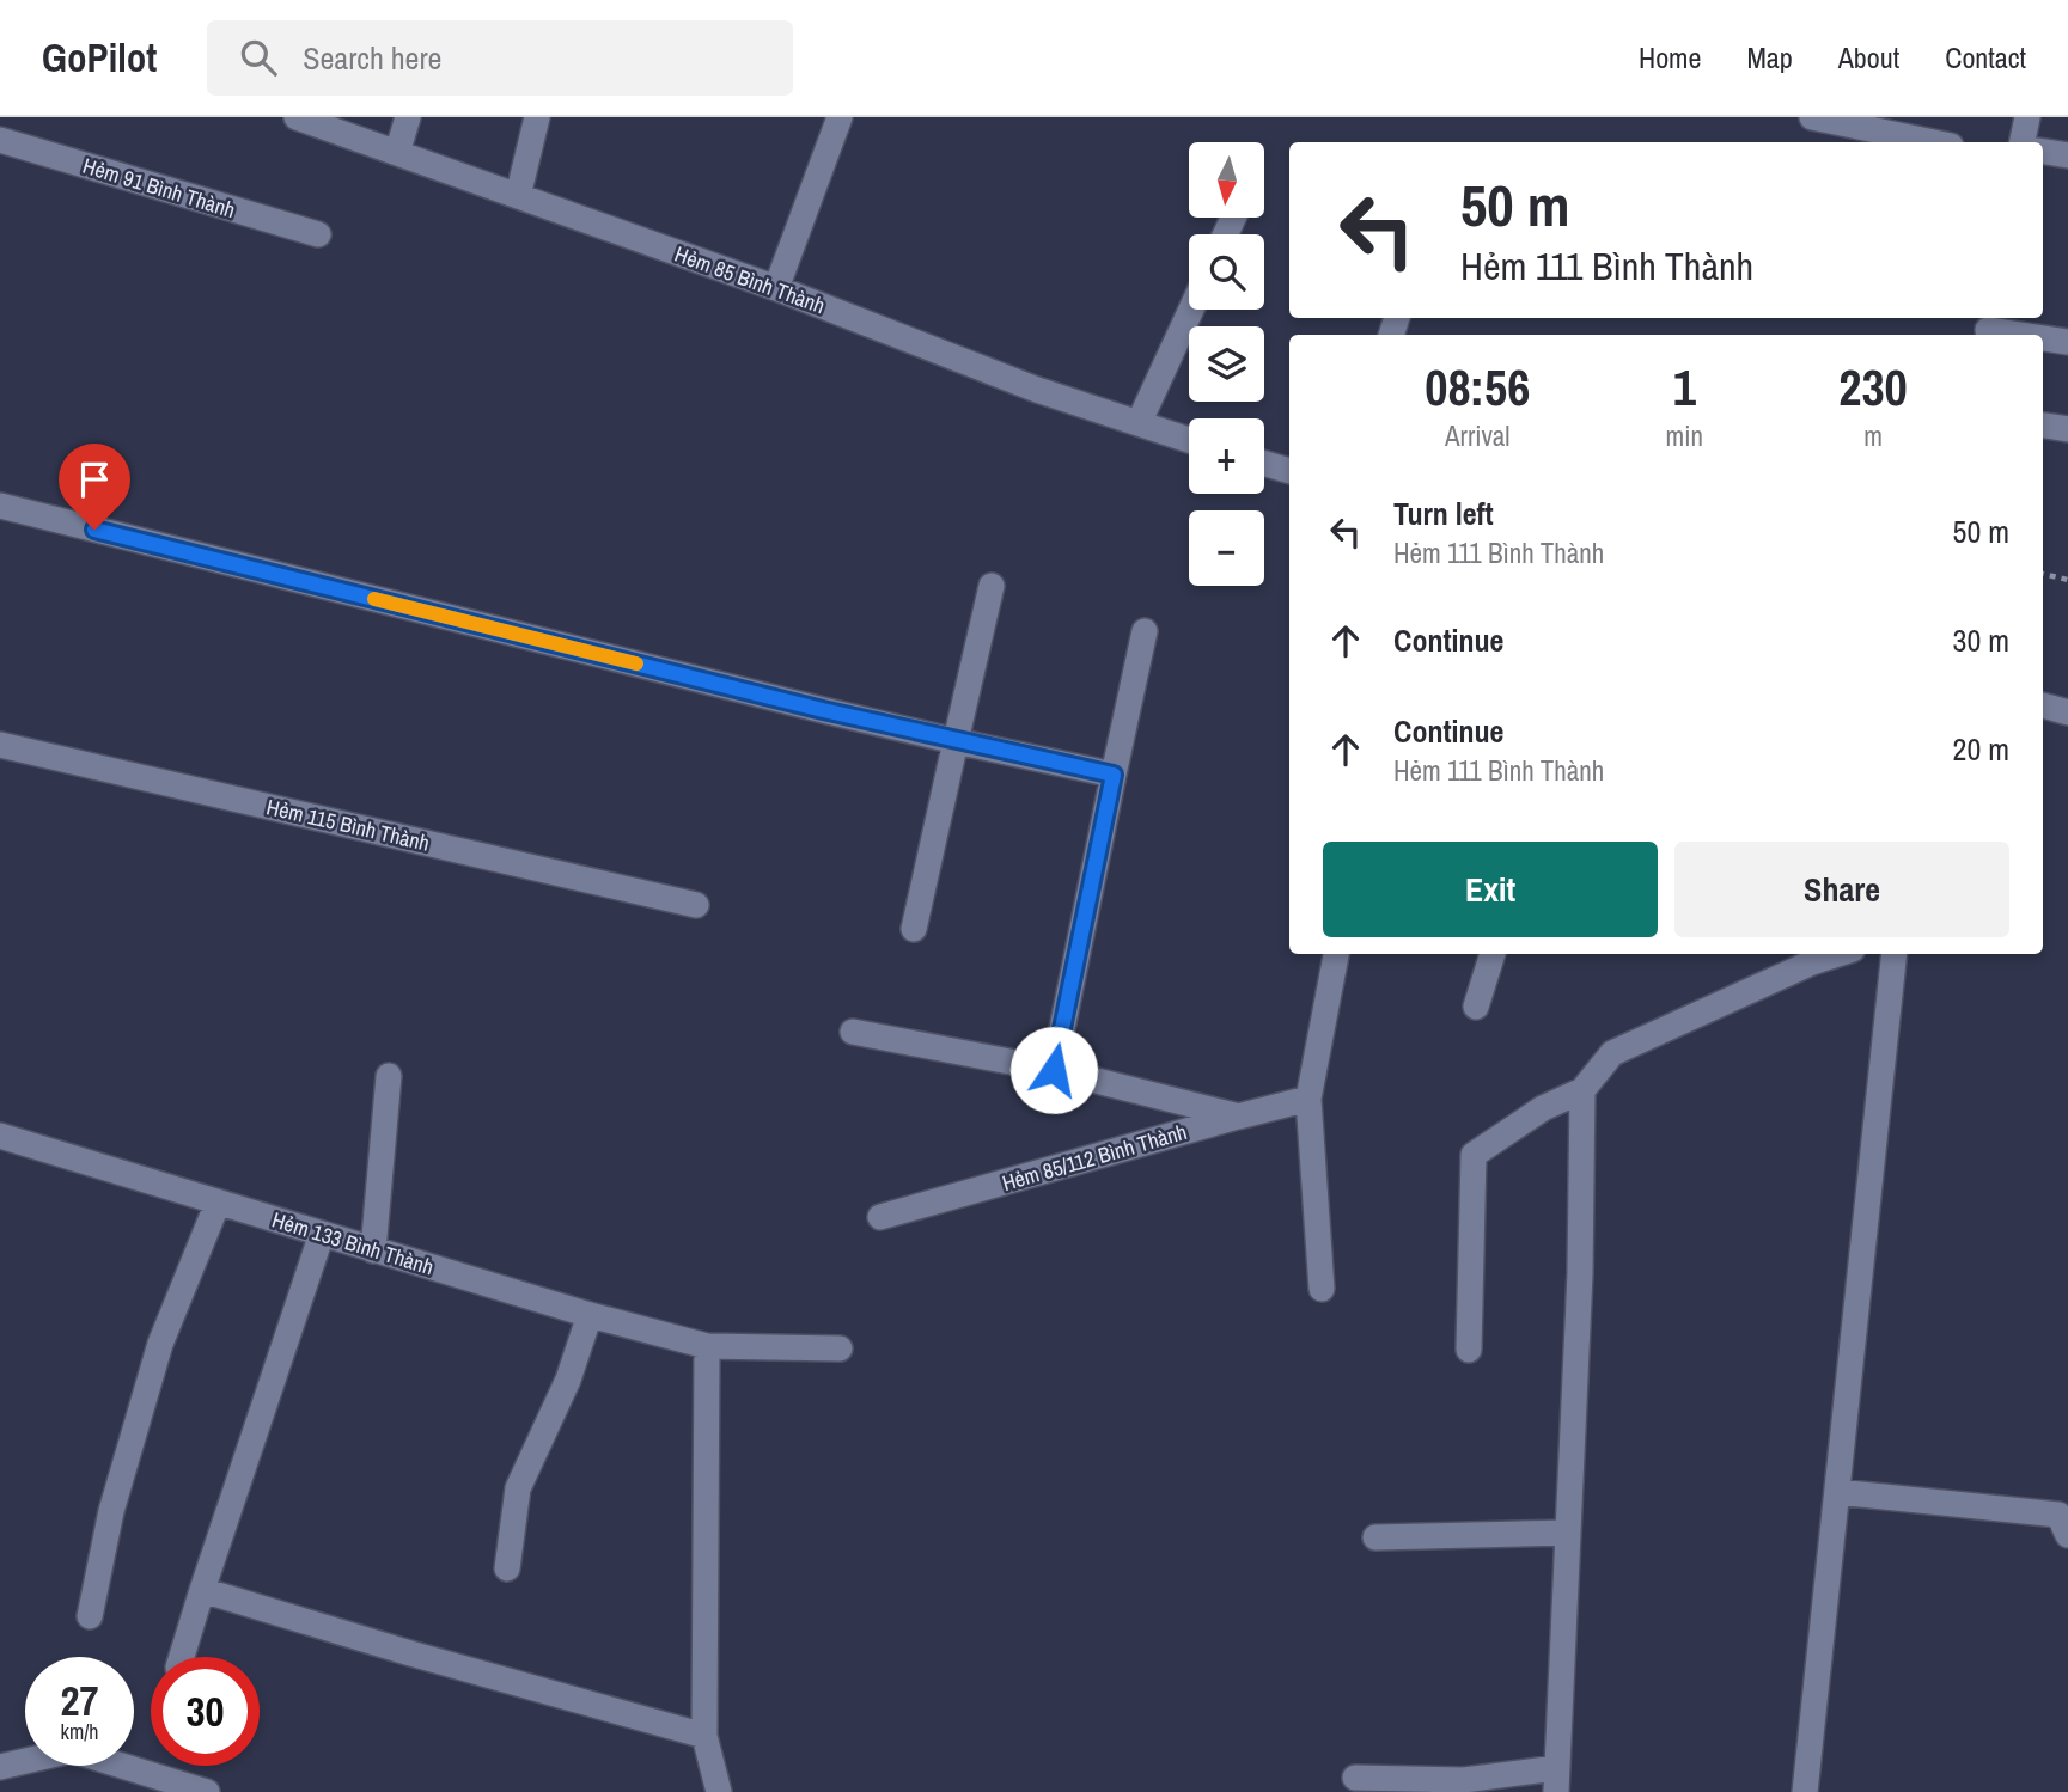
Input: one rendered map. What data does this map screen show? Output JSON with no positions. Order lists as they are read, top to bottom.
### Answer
{
  "streets": {
    "street": [
      "Hẻm 91 Bình Thành",
      "Hẻm 85 Bình Thành",
      "Hẻm 115 Bình Thành",
      "Hẻm 85/112 Bình Thành",
      "Hẻm 133 Bình Thành"
    ]
  },
  "north": "bottom",
  "page": {
    "header": "GoPilot",
    "search": "Search here",
    "nav": [
      "Home",
      "Map",
      "About",
      "Contact"
    ],
    "map_buttons": ["+", "−"],
    "turn": ["50 m", "Hẻm 111 Bình Thành"],
    "eta": [
      "08:56",
      "Arrival",
      "1",
      "min",
      "230",
      "m"
    ],
    "list": [
      {
        "name": "Turn left",
        "note": "Hẻm 111 Bình Thành",
        "value": "50 m"
      },
      {
        "name": "Continue",
        "value": "30 m"
      },
      {
        "name": "Continue",
        "note": "Hẻm 111 Bình Thành",
        "value": "20 m"
      }
    ],
    "buttons": ["Exit", "Share"],
    "speed": "27 km/h",
    "limit": "30"
  }
}
